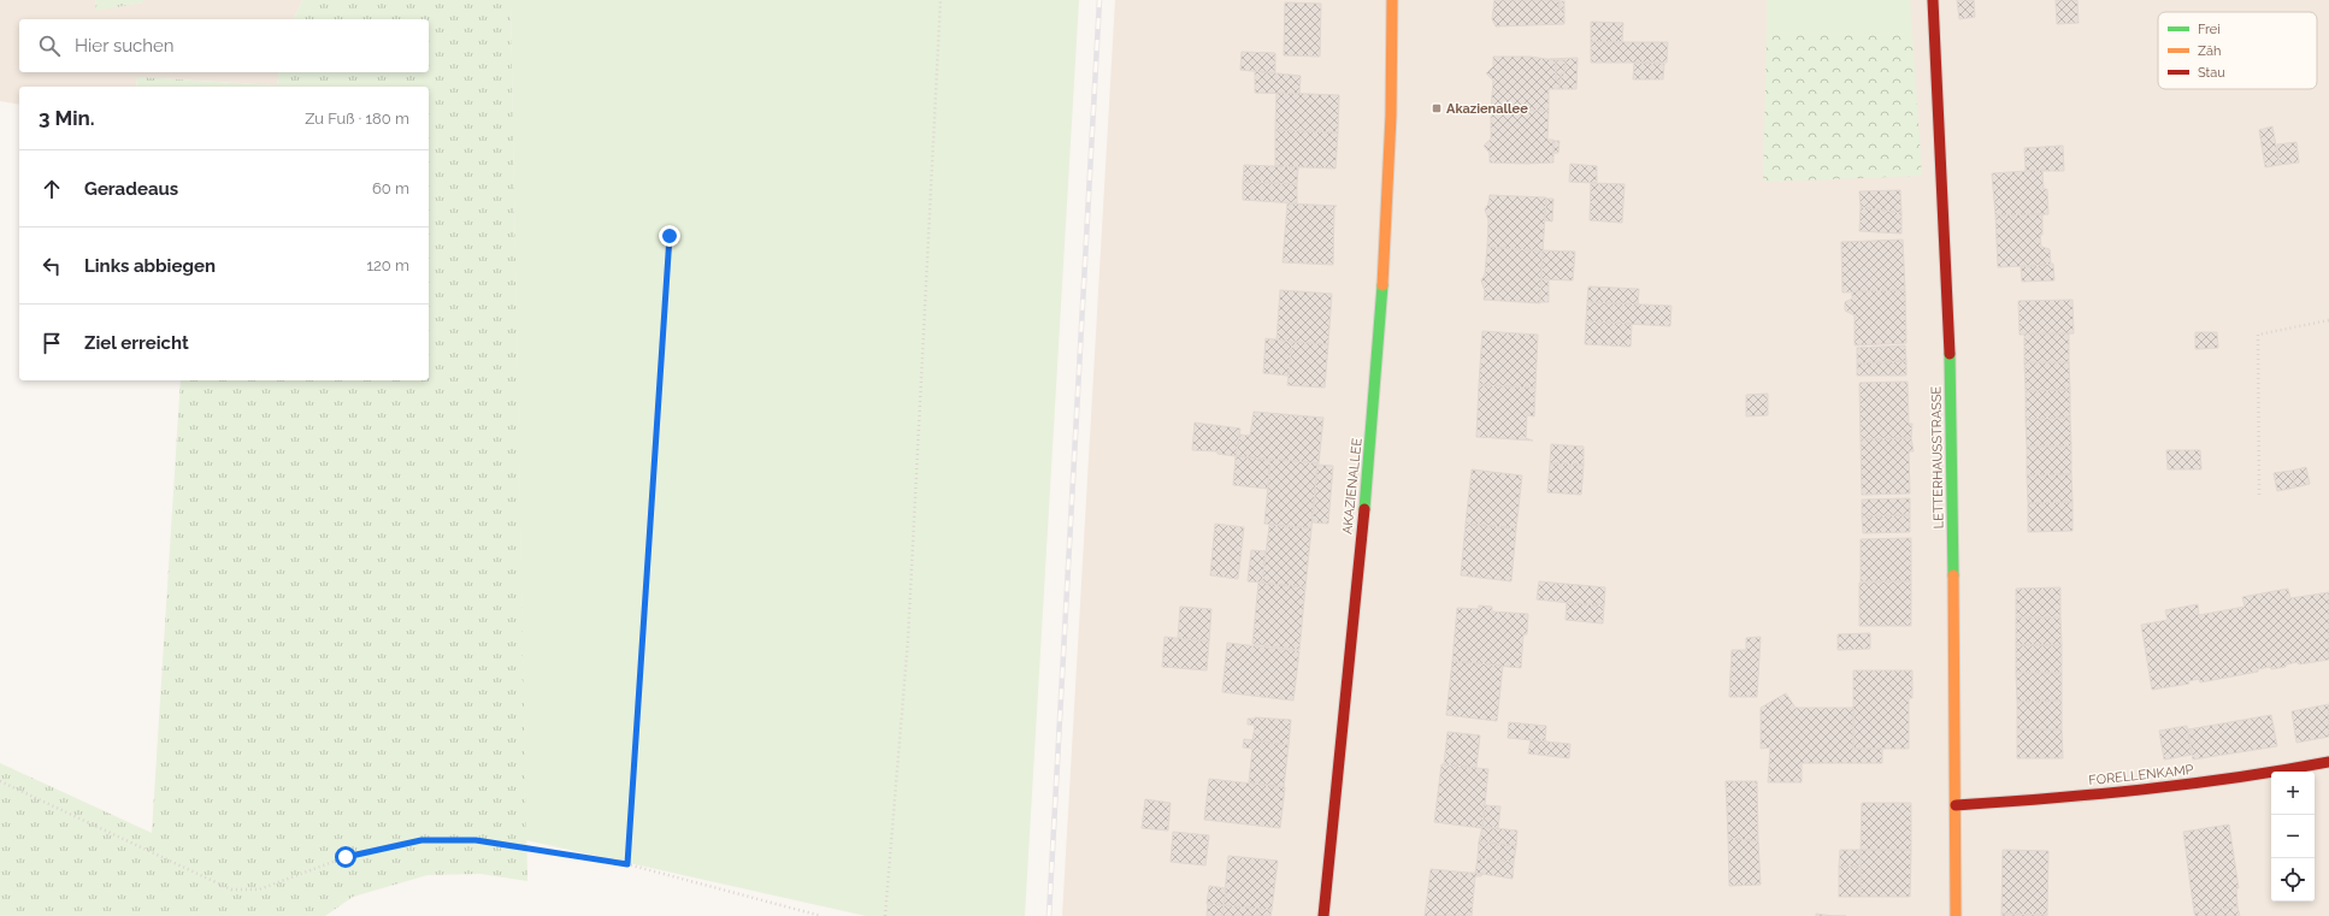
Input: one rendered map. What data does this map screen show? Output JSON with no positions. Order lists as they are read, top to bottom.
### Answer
{
  "streets": {
    "street": ["LETTERHAUSSTRASSE", "AKAZIENALLEE", "FORELLENKAMP"]
  },
  "crossings": [
    ["LETTERHAUSSTRASSE", "FORELLENKAMP"]
  ],
  "places": {
    "transit": ["Akazienallee"]
  },
  "legend": ["Frei", "Zäh", "Stau"],
  "page": {
    "search": "Hier suchen",
    "heading": ["3 Min.", "Zu Fuß · 180 m"],
    "list": [
      ["Geradeaus", "60 m"],
      ["Links abbiegen", "120 m"],
      "Ziel erreicht"
    ],
    "map_buttons": ["+", "−"]
  }
}
